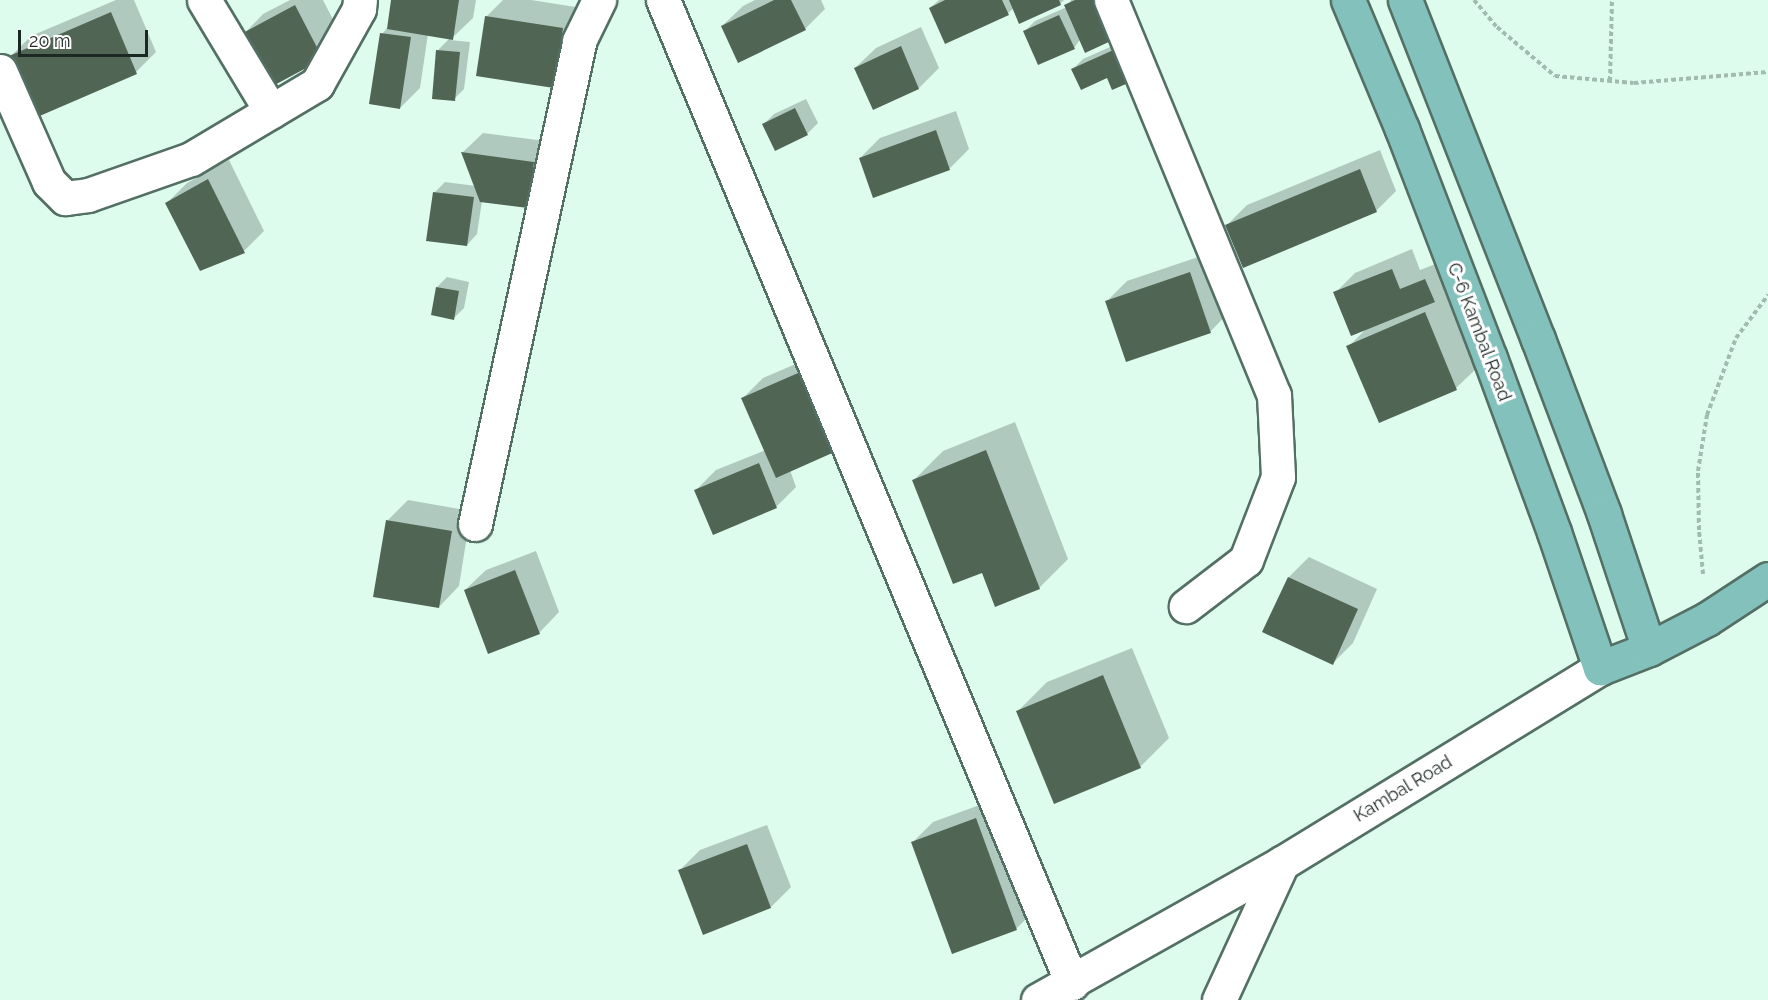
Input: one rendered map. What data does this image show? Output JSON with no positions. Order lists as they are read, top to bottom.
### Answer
{
  "streets": {
    "main road": ["C-6 Kambal Road", "Kambal Road"]
  },
  "crossings": [
    ["C-6 Kambal Road", "Kambal Road"]
  ],
  "scale_bar": "20 m"
}
